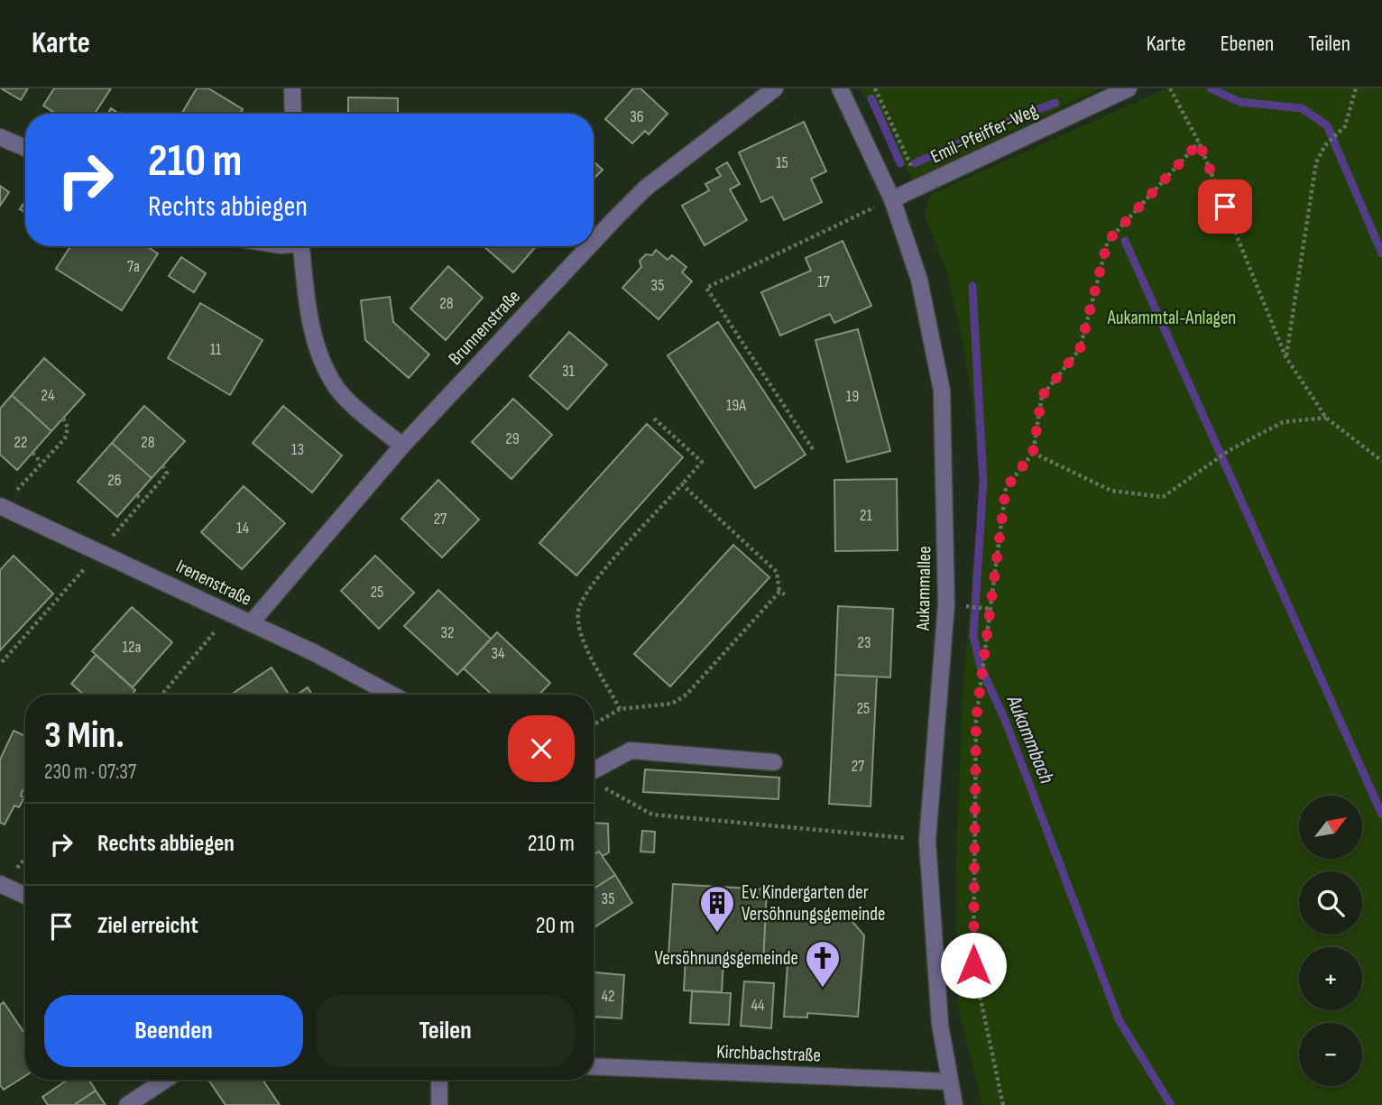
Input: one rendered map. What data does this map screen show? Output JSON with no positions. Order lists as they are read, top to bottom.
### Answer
{
  "streets": {
    "street": [
      "Emil-Pfeiffer-Weg",
      "Brunnenstraße",
      "Irenenstraße",
      "Aukammallee",
      "Kirchbachstraße"
    ]
  },
  "crossings": [
    ["Emil-Pfeiffer-Weg", "Aukammallee"],
    ["Brunnenstraße", "Irenenstraße"],
    ["Aukammallee", "Kirchbachstraße"]
  ],
  "water": ["Aukammbach"],
  "parks": ["Aukammtal-Anlagen"],
  "places": {
    "building": ["Ev. Kindergarten der Versöhnungsgemeinde"],
    "church": ["Versöhnungsgemeinde"]
  },
  "house_numbers": [
    "36",
    "15",
    "7a",
    "17",
    "35",
    "28",
    "11",
    "31",
    "24",
    "19",
    "19A",
    "29",
    "22",
    "28",
    "13",
    "26",
    "21",
    "27",
    "14",
    "25",
    "32",
    "23",
    "12a",
    "34",
    "25",
    "27",
    "35",
    "42",
    "44"
  ],
  "north": "top right",
  "page": {
    "header": "Karte",
    "nav": ["Karte", "Ebenen", "Teilen"],
    "turn": ["210 m", "Rechts abbiegen"],
    "heading": ["3 Min.", "230 m · 07:37"],
    "map_buttons": ["+", "−"],
    "list": [
      {
        "name": "Rechts abbiegen",
        "value": "210 m"
      },
      {
        "name": "Ziel erreicht",
        "value": "20 m"
      }
    ],
    "buttons": ["Beenden", "Teilen"]
  }
}
